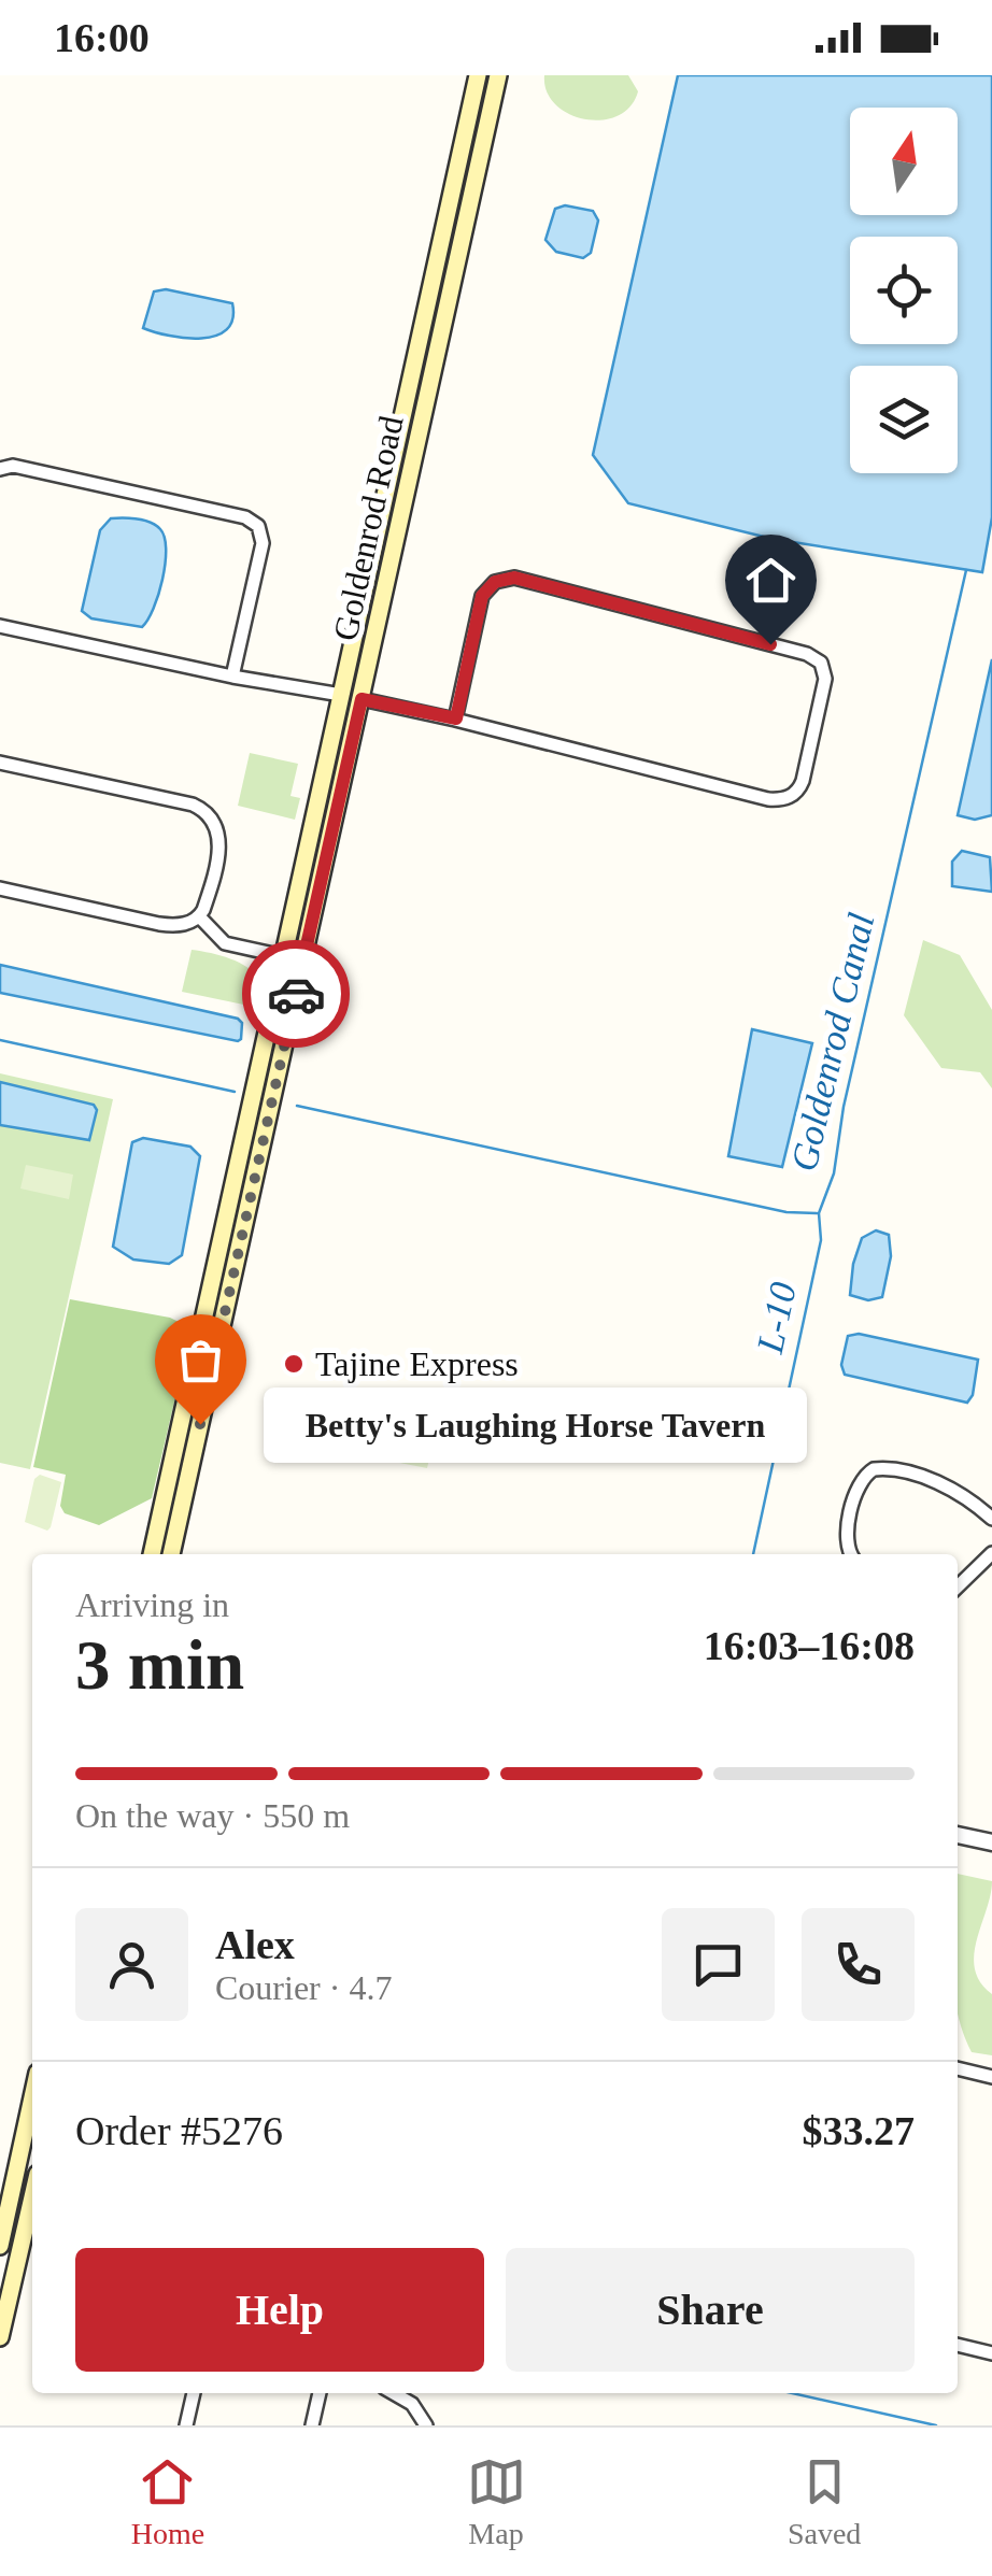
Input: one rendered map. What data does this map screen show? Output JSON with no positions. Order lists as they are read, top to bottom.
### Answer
{
  "streets": {
    "main road": ["Goldenrod Road"]
  },
  "water": ["Goldenrod Canal", "L-10"],
  "places": ["Tajine Express", "Betty's Laughing Horse Tavern"],
  "north": "top",
  "page": {
    "status": "16:00",
    "bubble": "Betty's Laughing Horse Tavern",
    "heading": ["3 min", "Arriving in", "16:03–16:08"],
    "panel": [
      "Alex",
      "Courier · 4.7",
      "Order #5276",
      "$33.27"
    ],
    "bar": "On the way · 550 m",
    "buttons": ["Help", "Share"],
    "tabs": ["Home", "Map", "Saved"]
  }
}
